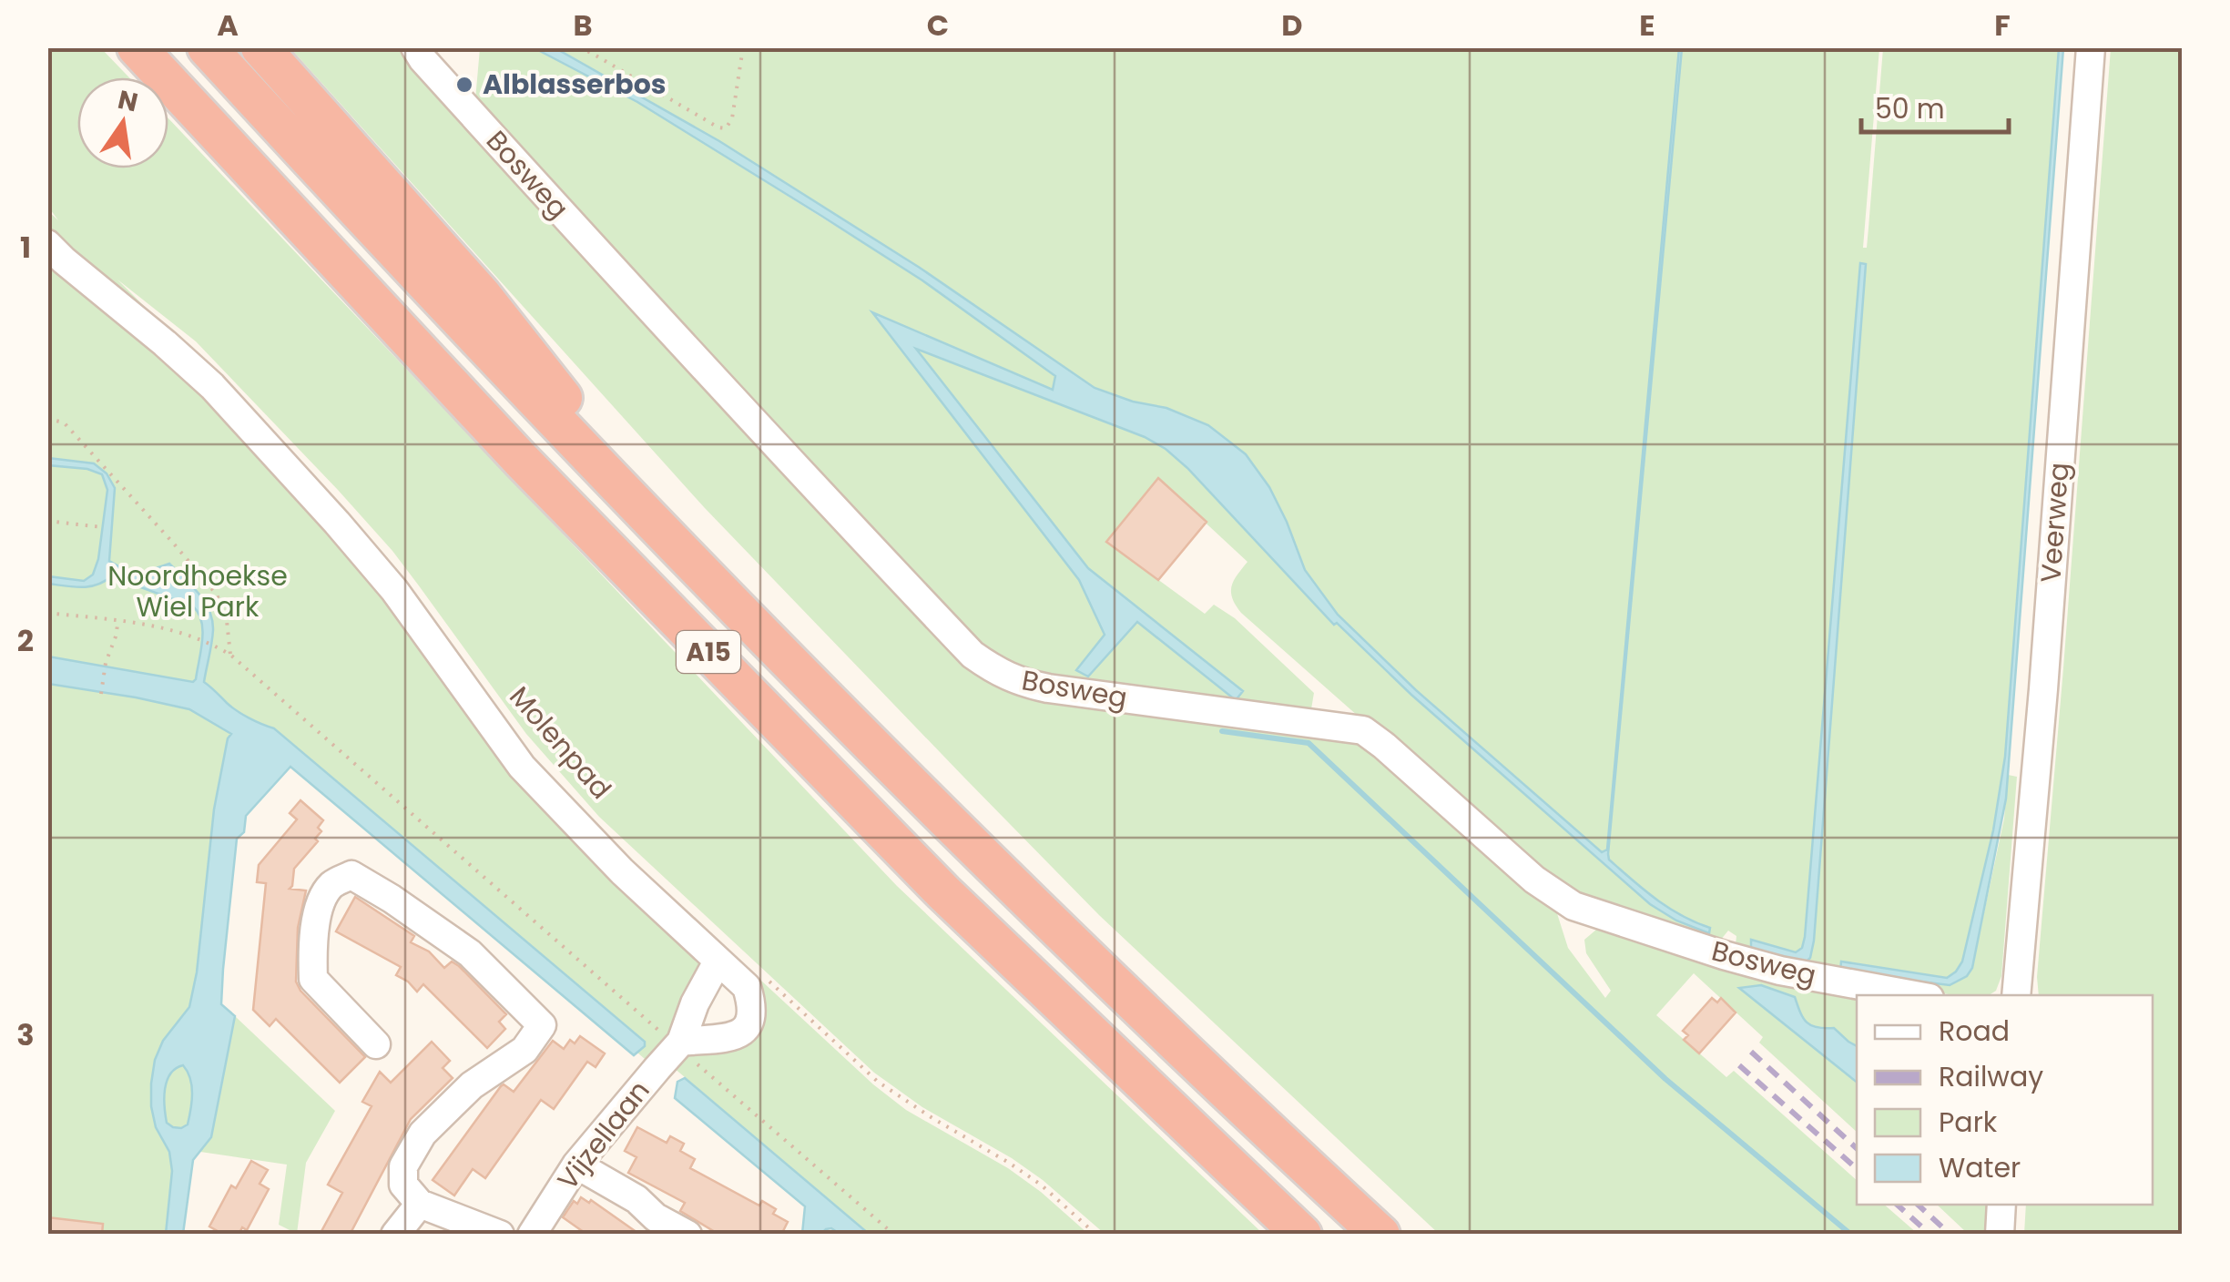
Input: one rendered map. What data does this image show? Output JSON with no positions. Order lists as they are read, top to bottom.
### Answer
{
  "streets": {
    "highway": ["A15"],
    "street": ["Bosweg", "Veerweg", "Vijzellaan"]
  },
  "parks": ["Noordhoekse Wiel Park"],
  "places": ["Alblasserbos"],
  "legend": [
    "Road",
    "Railway",
    "Park",
    "Water"
  ],
  "scale_bar": "50 m",
  "north": "top",
  "grid": {
    "columns": [
      "A",
      "B",
      "C",
      "D",
      "E",
      "F"
    ],
    "rows": ["1", "2", "3"]
  }
}
